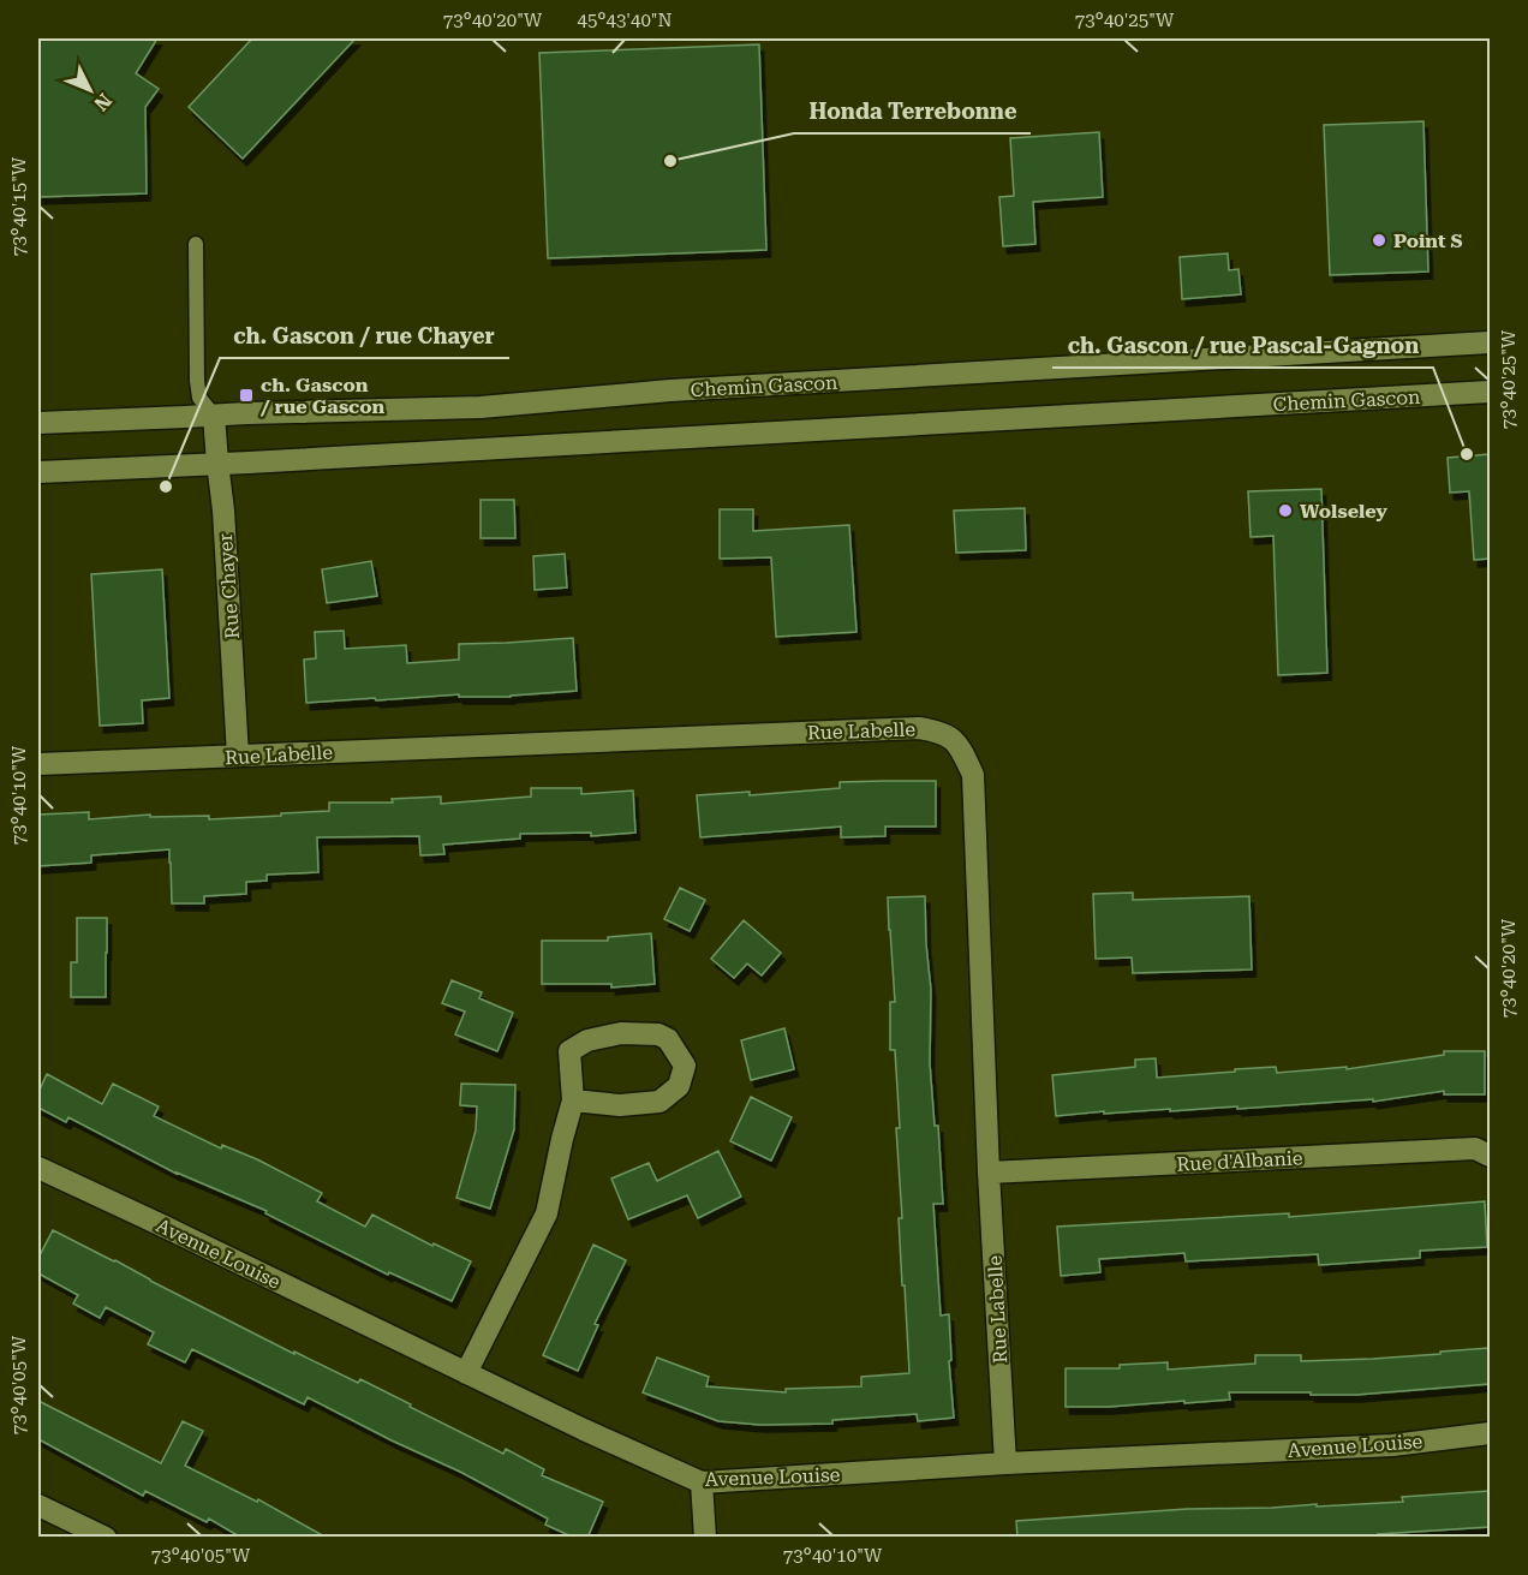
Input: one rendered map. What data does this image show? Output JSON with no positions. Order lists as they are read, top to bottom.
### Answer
{
  "streets": {
    "street": [
      "Chemin Gascon",
      "Rue Chayer",
      "Rue Labelle",
      "Rue d'Albanie",
      "Avenue Louise"
    ]
  },
  "crossings": [
    ["Chemin Gascon", "Rue Chayer"],
    ["Rue Chayer", "Rue Labelle"],
    ["Rue Labelle", "Rue d'Albanie"],
    ["Rue Labelle", "Avenue Louise"]
  ],
  "places": {
    "other": [
      "Honda Terrebonne",
      "Point S",
      "ch. Gascon / rue Pascal-Gagnon",
      "ch. Gascon / rue Chayer",
      "Wolseley"
    ],
    "transit": ["ch. Gascon / rue Gascon"]
  },
  "north": "bottom right",
  "coordinates": [
    "73°40'20\"W",
    "45°43'40\"N",
    "73°40'25\"W",
    "73°40'15\"W",
    "73°40'10\"W",
    "73°40'05\"W"
  ]
}
